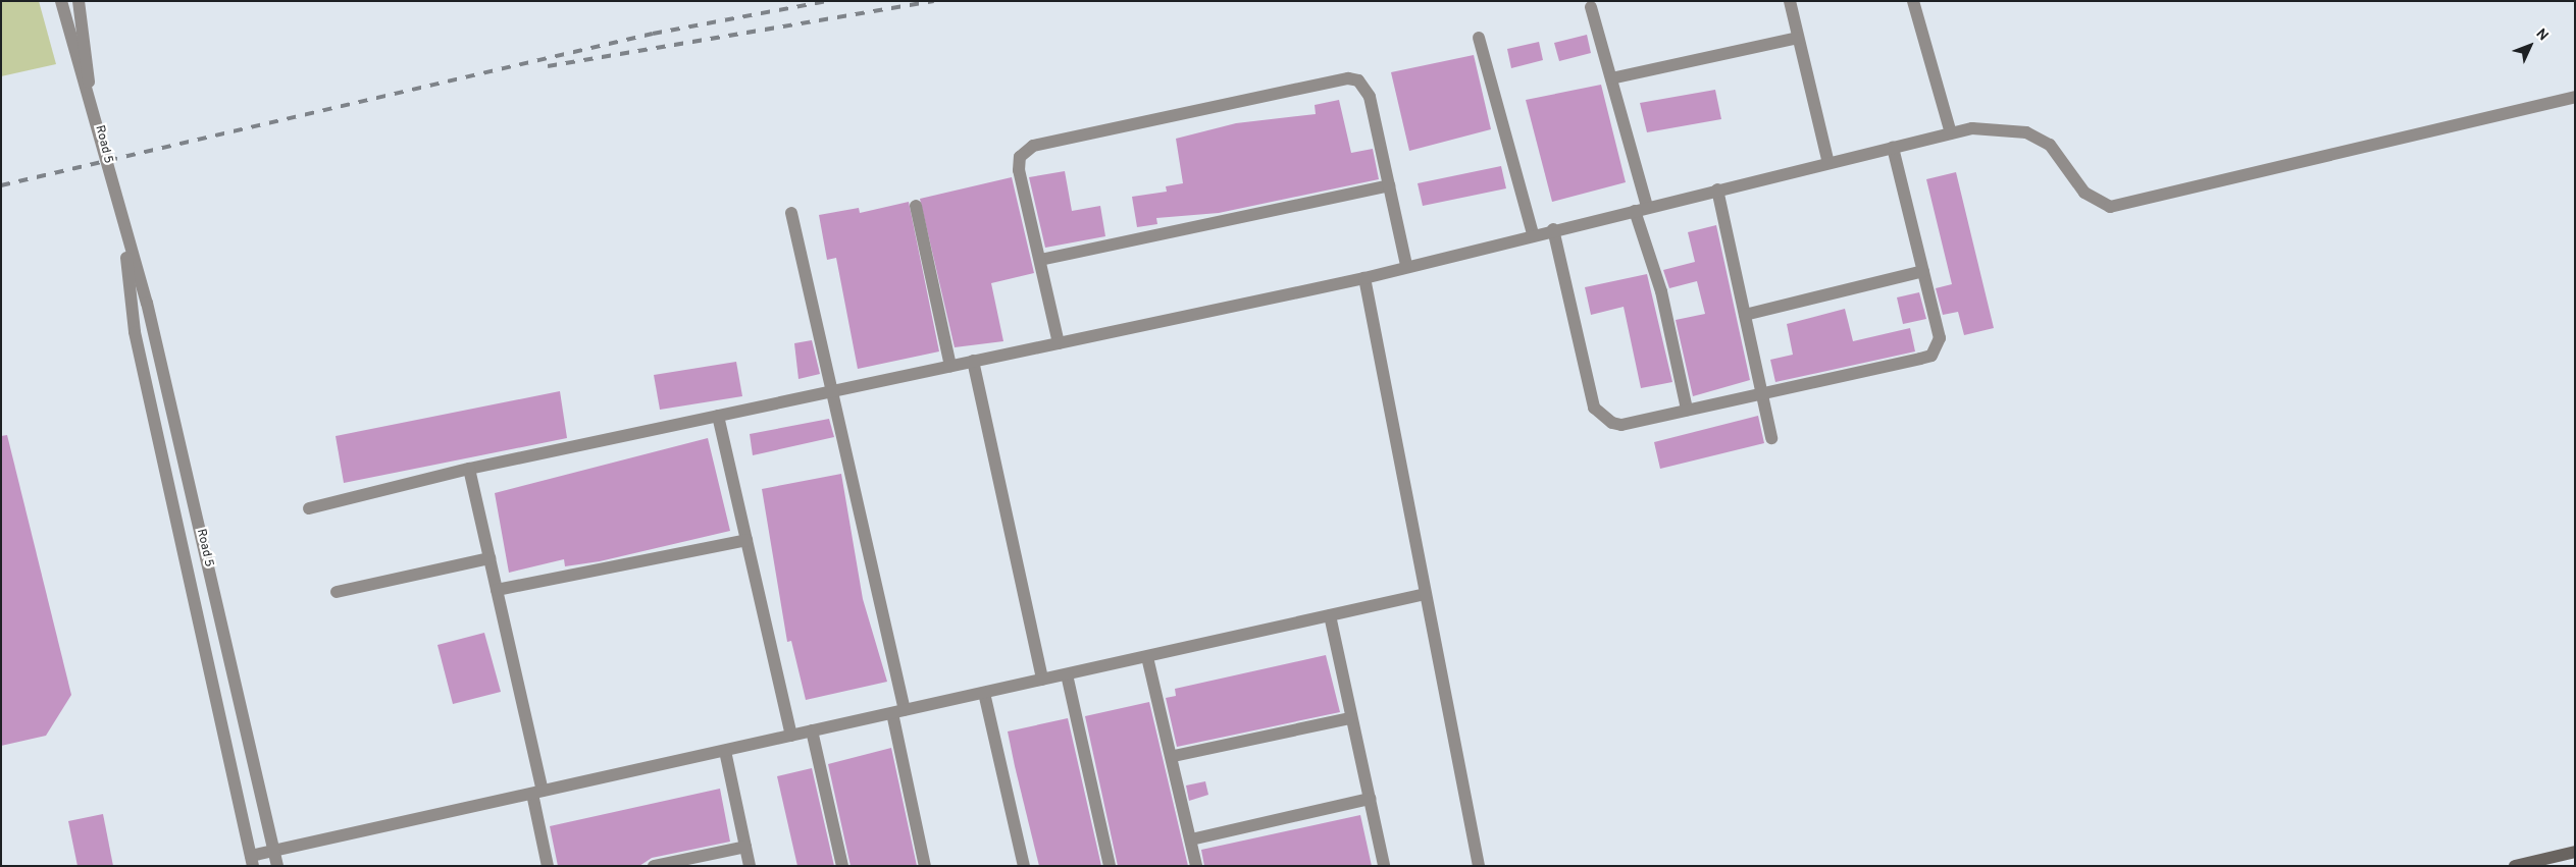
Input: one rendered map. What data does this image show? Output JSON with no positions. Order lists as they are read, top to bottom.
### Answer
{
  "streets": {
    "street": ["Road 5"]
  },
  "north": "top right"
}
